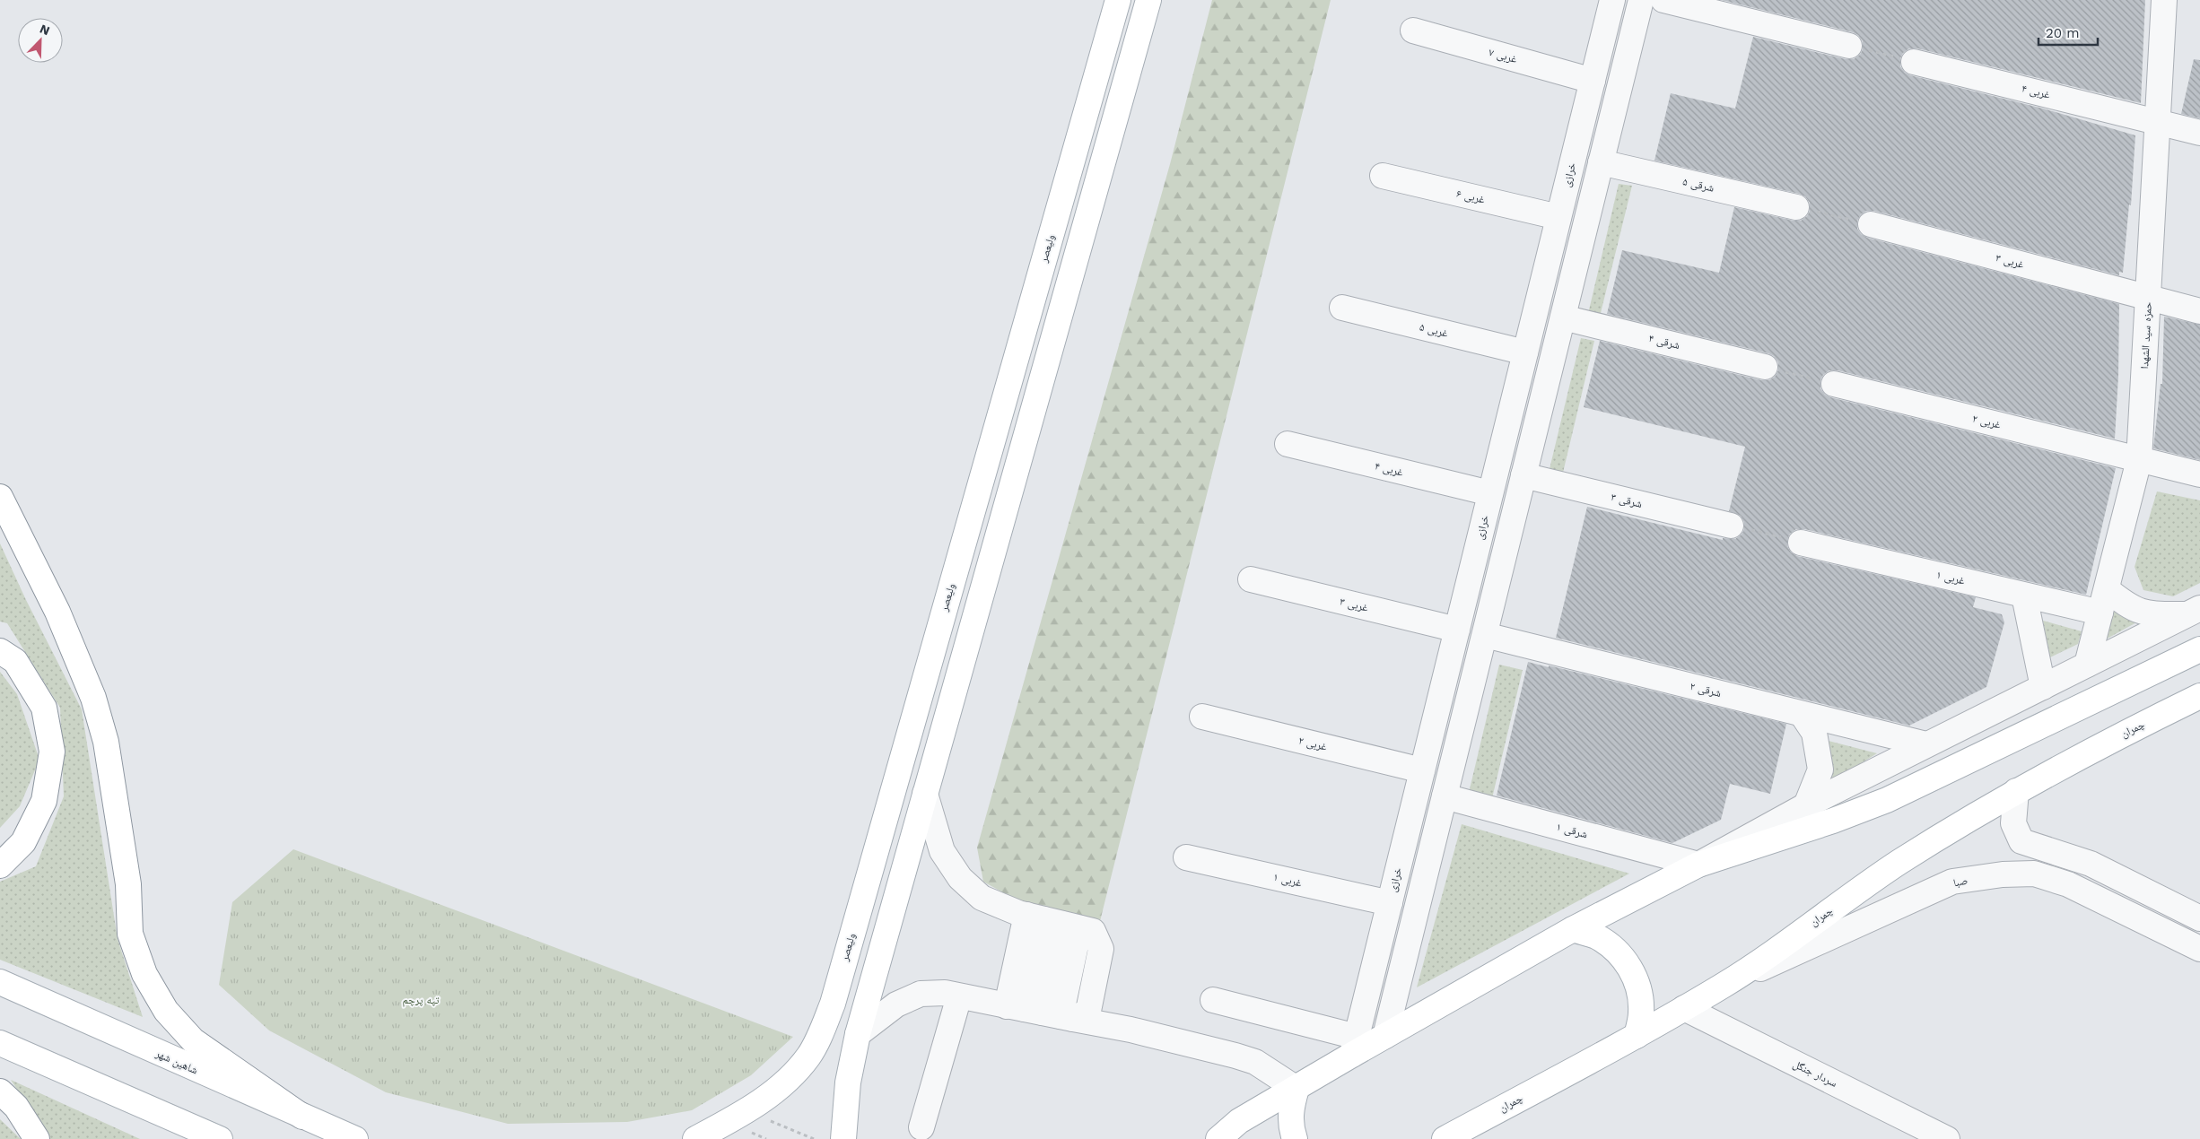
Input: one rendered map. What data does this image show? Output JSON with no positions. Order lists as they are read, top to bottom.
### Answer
{
  "streets": {
    "main road": ["ولیعصر", "چمران", "شاهین شهر"],
    "street": [
      "۷ غربی",
      "۴ غربی",
      "خرازی",
      "۵ شرقی",
      "۶ غربی",
      "۳ غربی",
      "۵ غربی",
      "حمزه سید الشهدا",
      "۴ شرقی",
      "۲ غربی",
      "۳ شرقی",
      "۱ غربی",
      "۲ شرقی",
      "۱ شرقی",
      "صبا",
      "سردار جنگل"
    ]
  },
  "crossings": [
    ["۷ غربی", "خرازی"],
    ["۴ غربی", "خرازی"],
    ["۴ غربی", "حمزه سید الشهدا"],
    ["خرازی", "۶ غربی"],
    ["خرازی", "۳ غربی"],
    ["خرازی", "۵ غربی"],
    ["خرازی", "۲ غربی"],
    ["خرازی", "۱ غربی"],
    ["۳ غربی", "حمزه سید الشهدا"],
    ["حمزه سید الشهدا", "۲ غربی"],
    ["حمزه سید الشهدا", "۱ غربی"],
    ["چمران", "صبا"],
    ["چمران", "سردار جنگل"]
  ],
  "parks": ["تپه پرچم"],
  "scale_bar": "20 m",
  "north": "top right"
}
